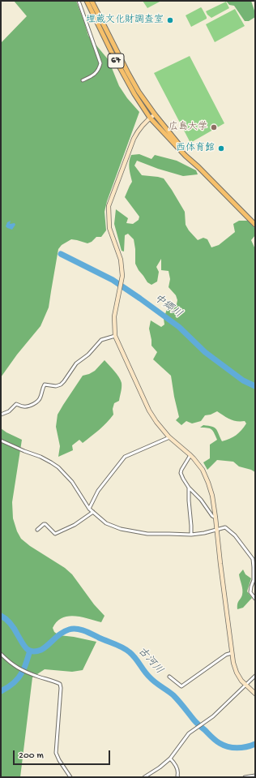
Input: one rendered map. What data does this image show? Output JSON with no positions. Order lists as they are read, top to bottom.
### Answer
{
  "streets": {
    "main road": ["67"]
  },
  "water": ["中郷川", "古河川"],
  "places": ["埋蔵文化財調査室", "広島大学", "西体育館"],
  "scale_bar": "200 m"
}
